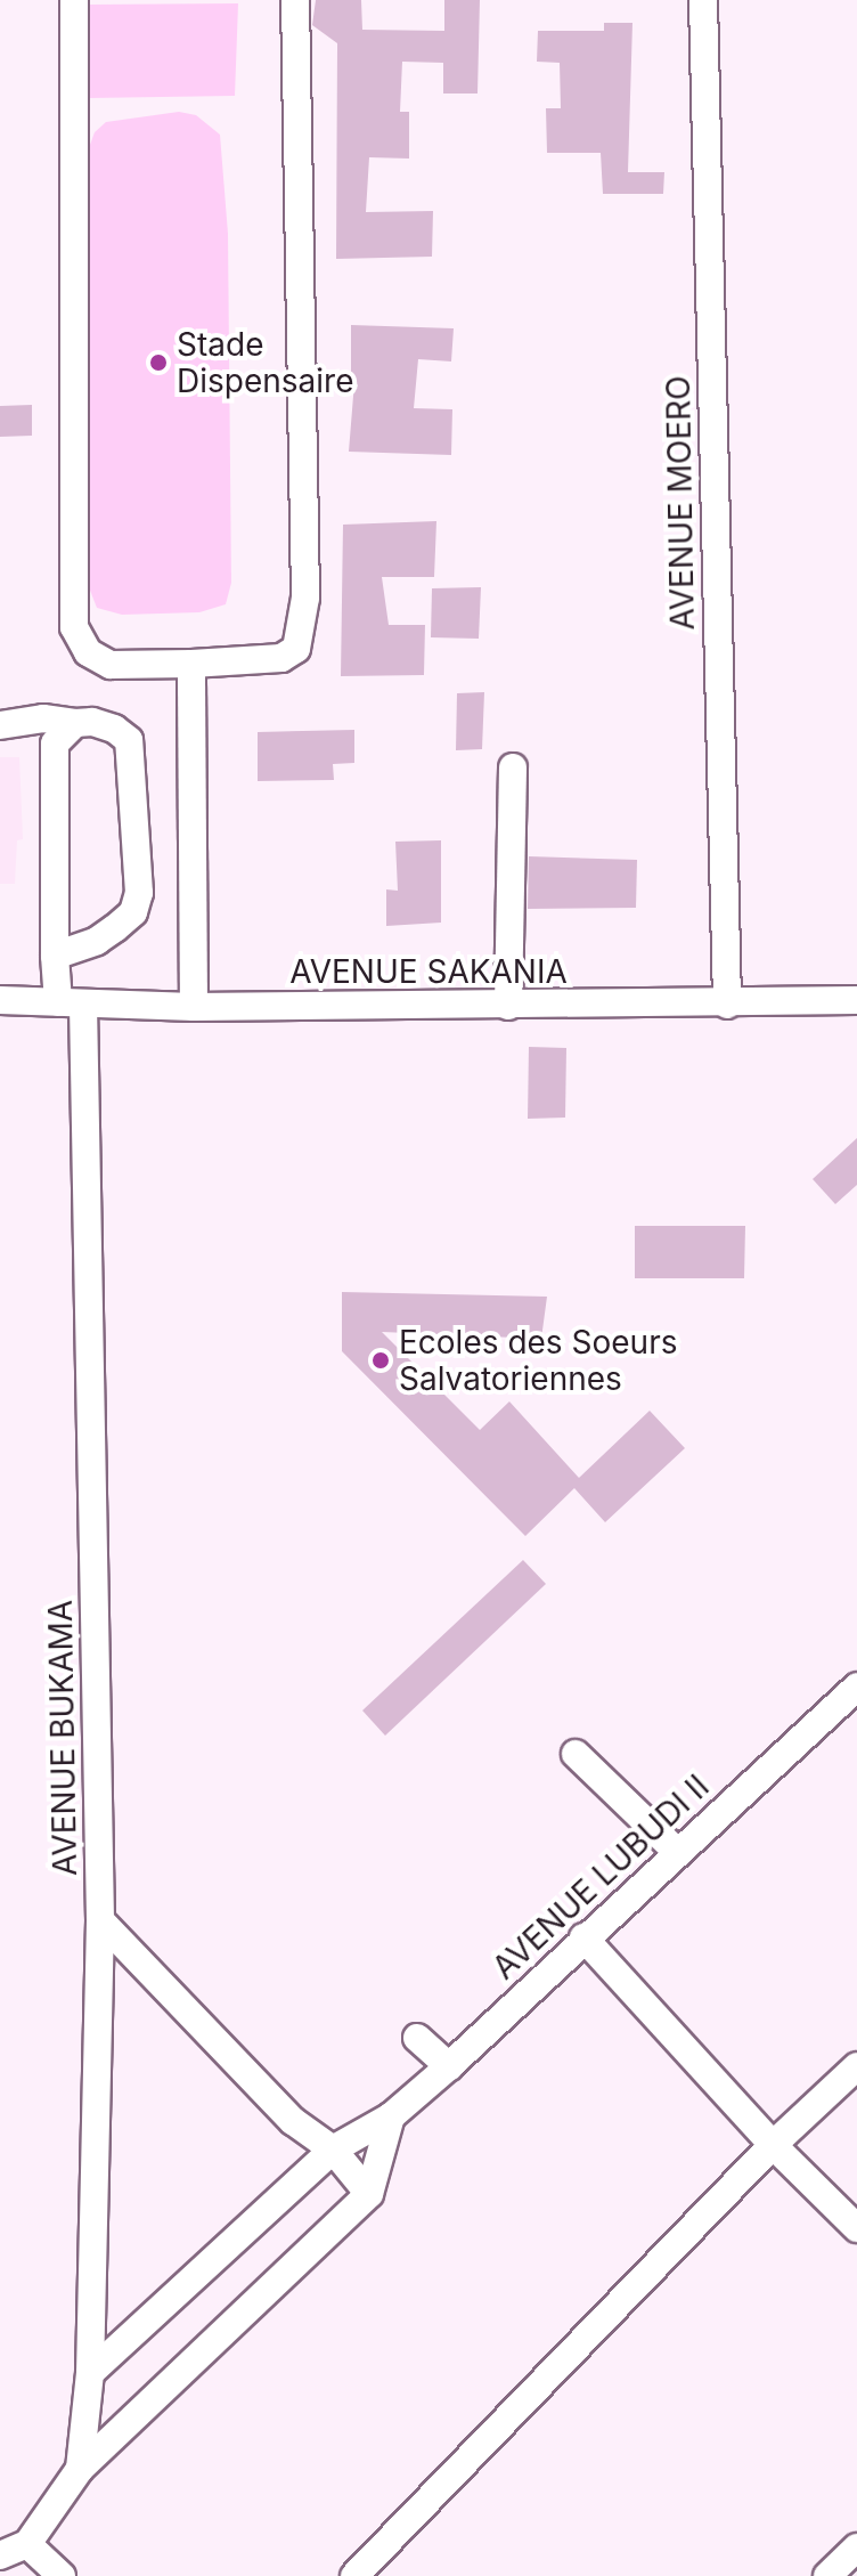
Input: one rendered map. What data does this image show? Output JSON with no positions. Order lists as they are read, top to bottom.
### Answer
{
  "streets": {
    "street": [
      "AVENUE MOERO",
      "AVENUE SAKANIA",
      "AVENUE BUKAMA",
      "AVENUE LUBUDI II"
    ]
  },
  "crossings": [
    ["AVENUE MOERO", "AVENUE SAKANIA"],
    ["AVENUE SAKANIA", "AVENUE BUKAMA"],
    ["AVENUE BUKAMA", "AVENUE LUBUDI II"]
  ],
  "places": ["Stade Dispensaire", "Ecoles des Soeurs Salvatoriennes"]
}
